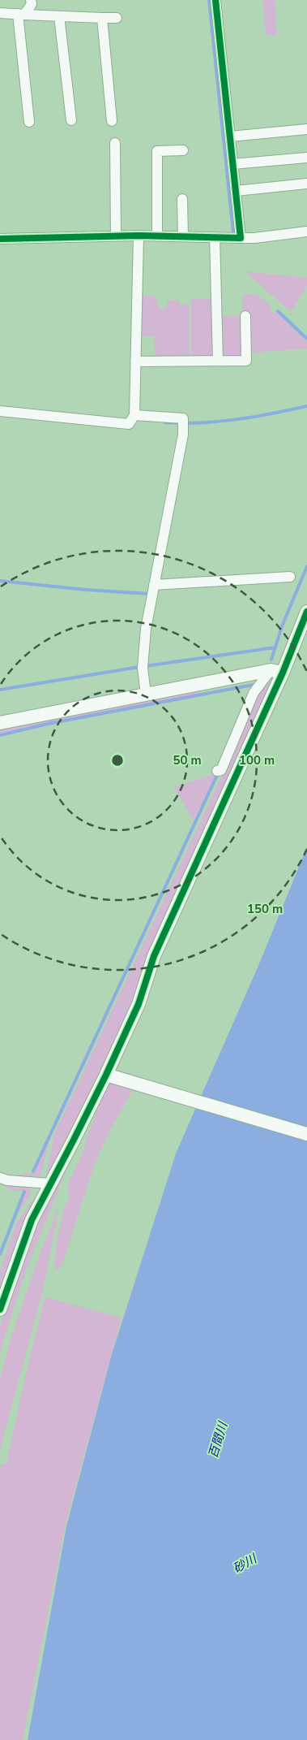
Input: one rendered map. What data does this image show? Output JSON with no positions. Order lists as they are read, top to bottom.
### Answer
{
  "water": ["百間川", "砂川"],
  "rings": ["50 m", "100 m", "150 m"]
}
